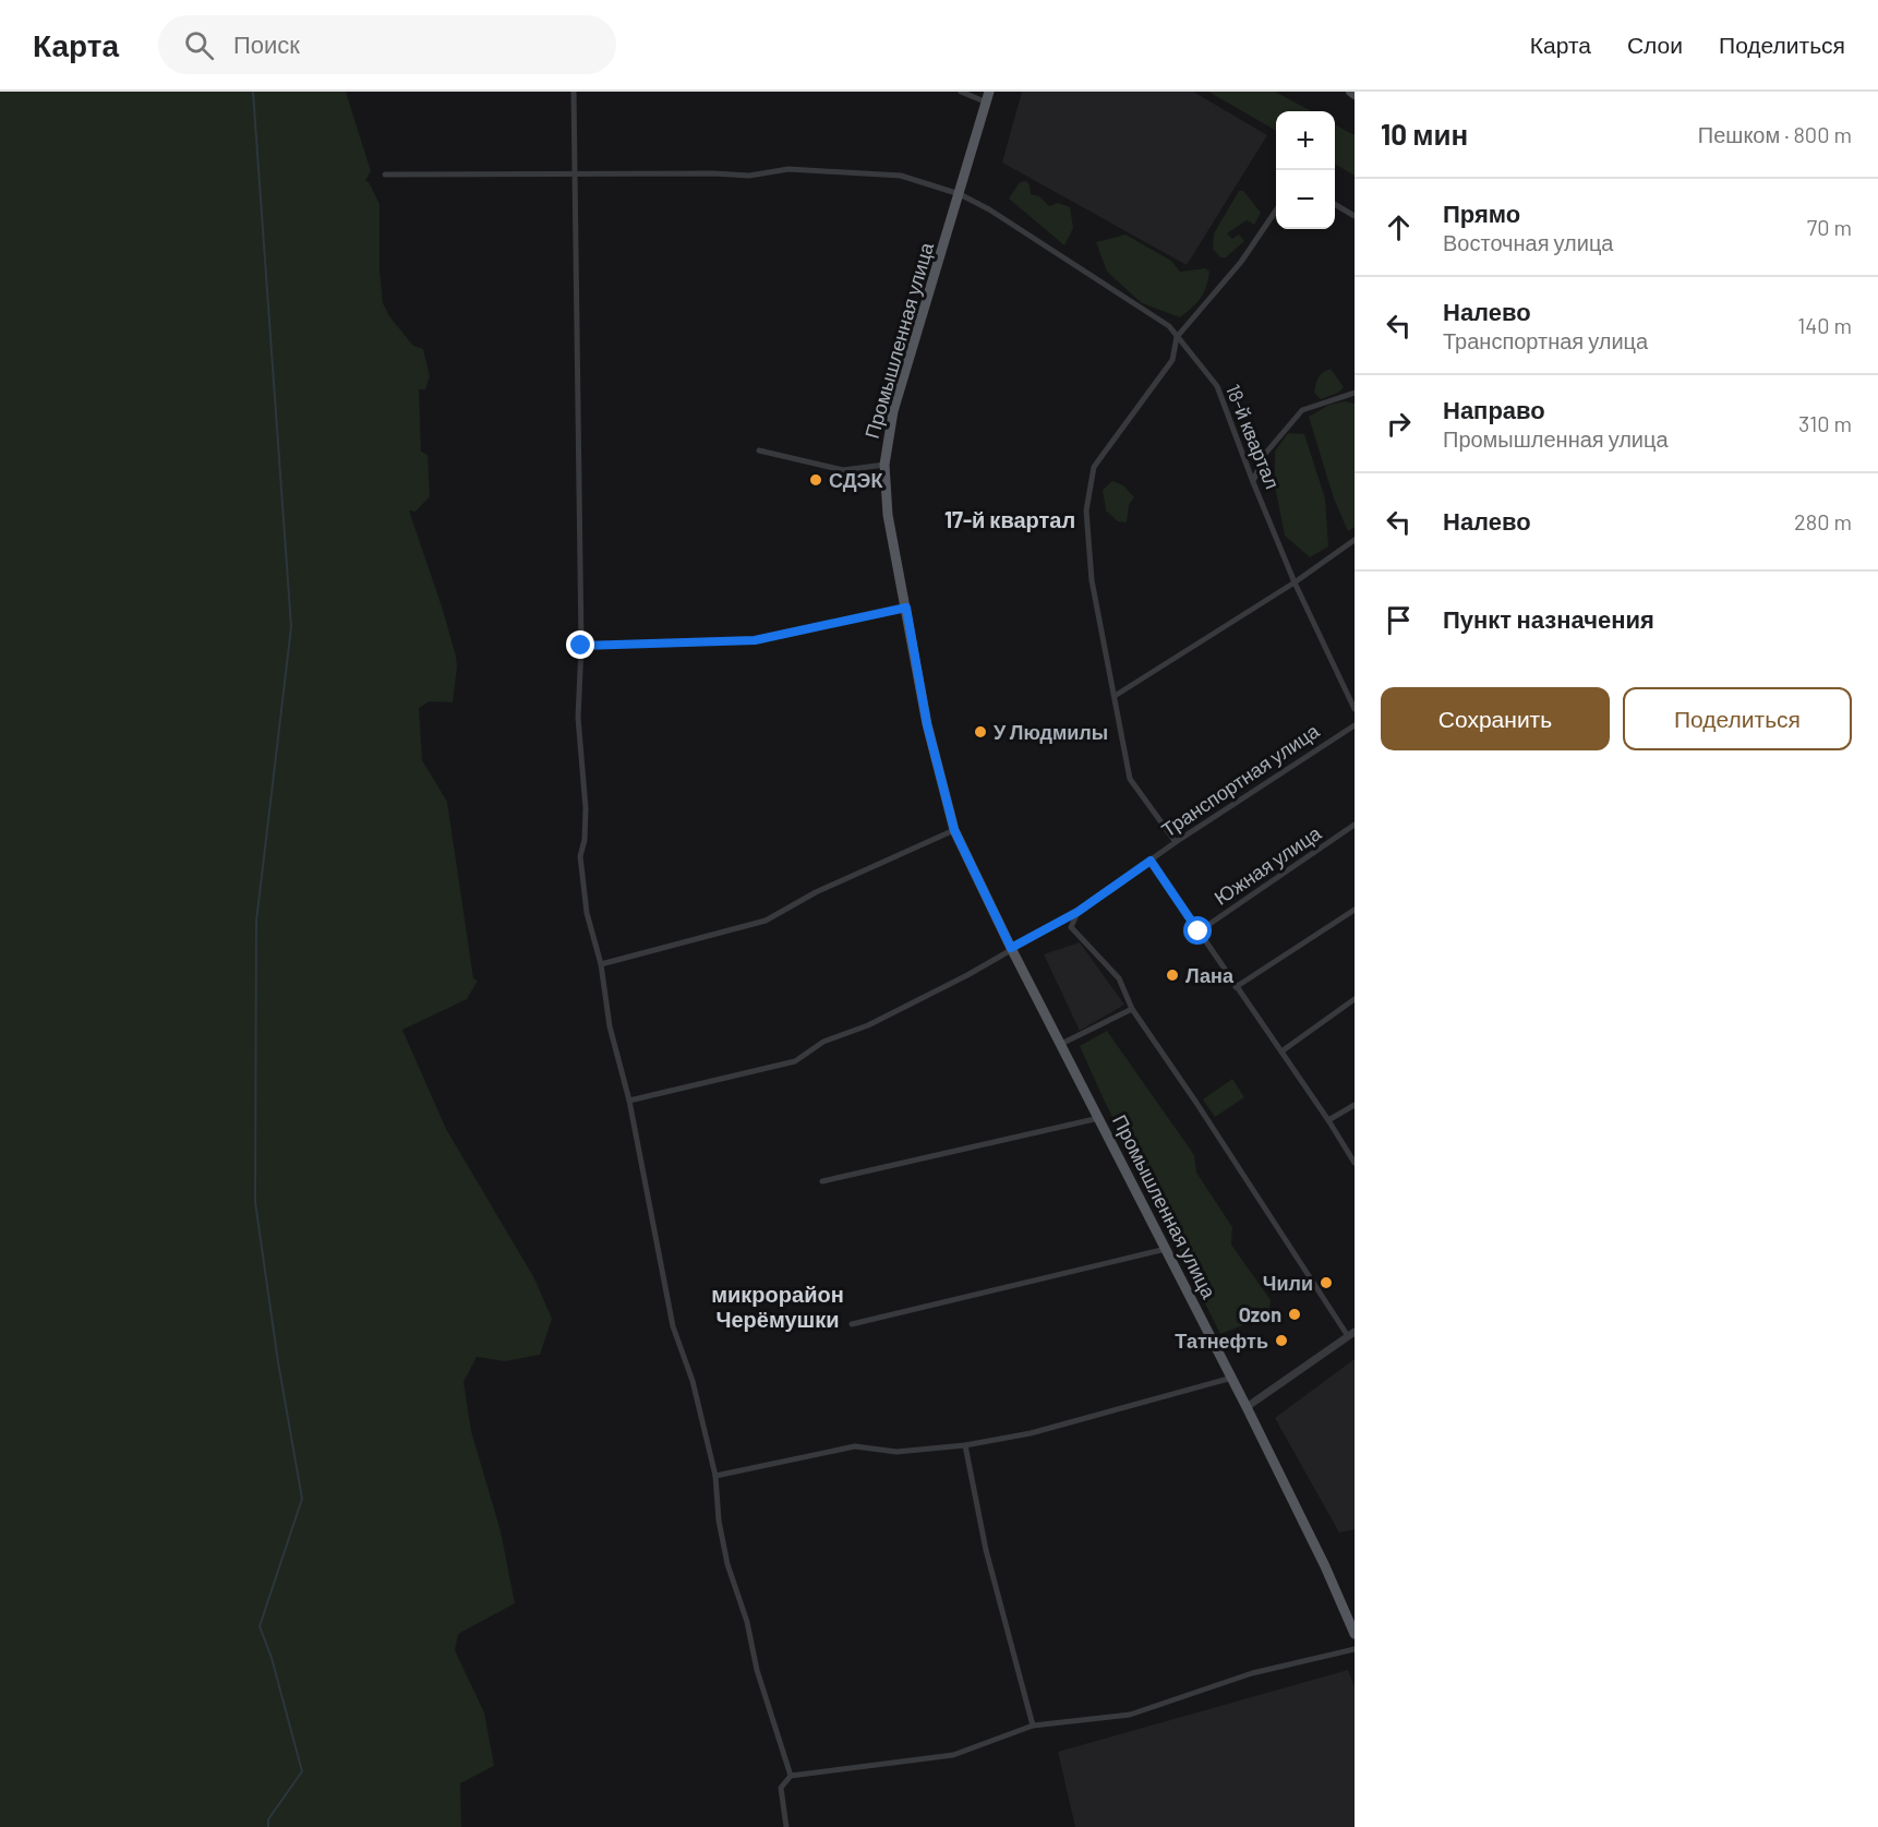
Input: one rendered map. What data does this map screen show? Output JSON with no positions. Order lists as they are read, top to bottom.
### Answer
{
  "streets": {
    "main road": ["Промышленная улица"],
    "street": ["18-й квартал", "Транспортная улица", "Южная улица"]
  },
  "crossings": [
    ["Промышленная улица", "18-й квартал"],
    ["Промышленная улица", "Транспортная улица"]
  ],
  "districts": ["17-й квартал", "микрорайон Черёмушки"],
  "places": [
    "СДЭК",
    "У Людмилы",
    "Лана",
    "Чили",
    "Ozon",
    "Татнефть"
  ],
  "page": {
    "header": "Карта",
    "search": "Поиск",
    "nav": ["Карта", "Слои", "Поделиться"],
    "heading": ["10 мин", "Пешком · 800 m"],
    "map_buttons": ["+", "−"],
    "list": [
      ["Прямо", "Восточная улица", "70 m"],
      ["Налево", "Транспортная улица", "140 m"],
      ["Направо", "Промышленная улица", "310 m"],
      ["Налево", "280 m"],
      "Пункт назначения"
    ],
    "buttons": ["Сохранить", "Поделиться"]
  }
}
